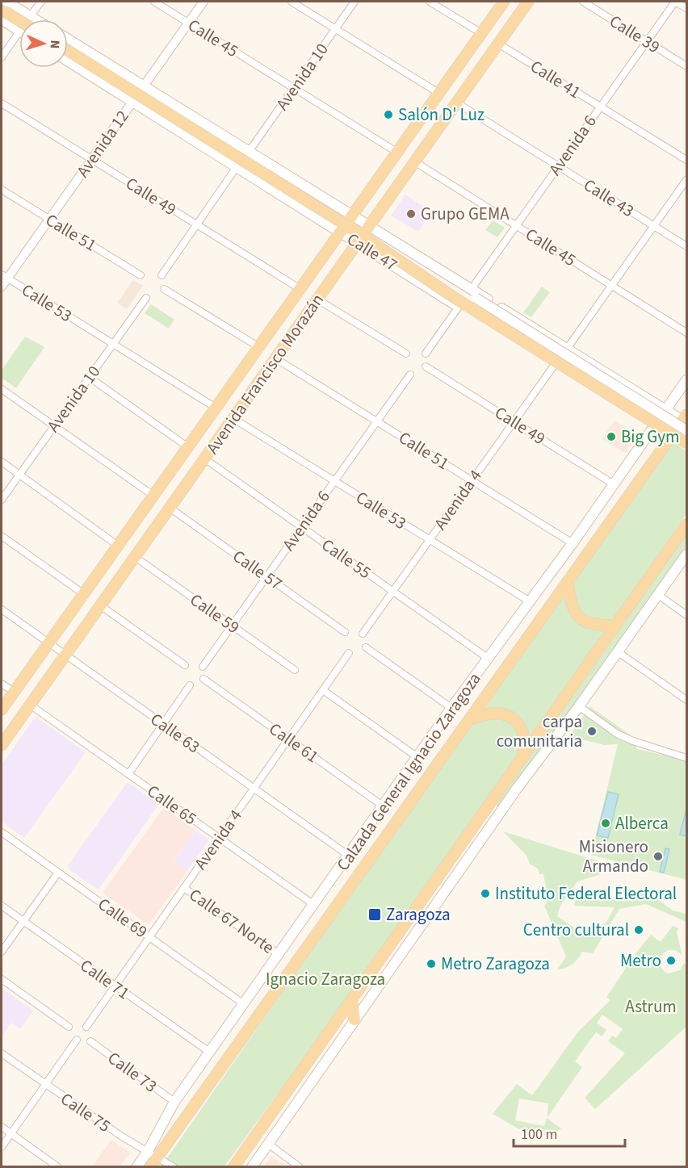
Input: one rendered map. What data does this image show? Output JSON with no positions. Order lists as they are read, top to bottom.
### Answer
{
  "streets": {
    "main road": ["Calle 47", "Avenida Francisco Morazán", "Calzada General Ignacio Zaragoza"],
    "street": [
      "Calle 39",
      "Calle 45",
      "Avenida 10",
      "Calle 41",
      "Avenida 12",
      "Avenida 6",
      "Calle 49",
      "Calle 43",
      "Calle 51",
      "Calle 53",
      "Avenida 4",
      "Calle 55",
      "Calle 57",
      "Calle 59",
      "Calle 63",
      "Calle 61",
      "Calle 65",
      "Calle 69",
      "Calle 67 Norte",
      "Calle 71",
      "Calle 73",
      "Calle 75"
    ]
  },
  "crossings": [
    ["Calle 39", "Avenida 6"],
    ["Calle 45", "Avenida 10"],
    ["Calle 45", "Avenida 12"],
    ["Calle 45", "Avenida 6"],
    ["Calle 45", "Avenida Francisco Morazán"],
    ["Avenida 10", "Calle 47"],
    ["Avenida 10", "Calle 53"],
    ["Calle 41", "Avenida 6"],
    ["Calle 41", "Avenida Francisco Morazán"],
    ["Avenida 12", "Calle 49"],
    ["Avenida 12", "Calle 51"],
    ["Avenida 12", "Calle 47"],
    ["Avenida 12", "Calle 53"],
    ["Avenida 6", "Calle 43"],
    ["Avenida 6", "Calle 51"],
    ["Avenida 6", "Calle 47"],
    ["Avenida 6", "Calle 53"],
    ["Avenida 6", "Calle 55"],
    ["Avenida 6", "Calle 57"],
    ["Avenida 6", "Calle 59"],
    ["Calle 49", "Avenida Francisco Morazán"],
    ["Calle 49", "Avenida 4"],
    ["Calle 49", "Calzada General Ignacio Zaragoza"],
    ["Calle 43", "Avenida Francisco Morazán"],
    ["Calle 51", "Avenida Francisco Morazán"],
    ["Calle 51", "Avenida 4"],
    ["Calle 51", "Calzada General Ignacio Zaragoza"],
    ["Calle 47", "Avenida Francisco Morazán"],
    ["Calle 47", "Avenida 4"],
    ["Calle 47", "Calzada General Ignacio Zaragoza"],
    ["Calle 53", "Avenida Francisco Morazán"],
    ["Calle 53", "Avenida 4"],
    ["Calle 53", "Calzada General Ignacio Zaragoza"],
    ["Avenida Francisco Morazán", "Calle 55"],
    ["Avenida Francisco Morazán", "Calle 57"],
    ["Avenida Francisco Morazán", "Calle 59"],
    ["Avenida Francisco Morazán", "Calle 63"],
    ["Avenida Francisco Morazán", "Calle 65"],
    ["Avenida 4", "Calle 55"],
    ["Avenida 4", "Calle 63"],
    ["Avenida 4", "Calle 61"],
    ["Avenida 4", "Calle 65"],
    ["Avenida 4", "Calle 69"],
    ["Avenida 4", "Calle 67 Norte"],
    ["Avenida 4", "Calle 71"],
    ["Calle 55", "Calzada General Ignacio Zaragoza"],
    ["Calle 63", "Calzada General Ignacio Zaragoza"],
    ["Calle 61", "Calzada General Ignacio Zaragoza"],
    ["Calzada General Ignacio Zaragoza", "Calle 65"],
    ["Calzada General Ignacio Zaragoza", "Calle 69"],
    ["Calzada General Ignacio Zaragoza", "Calle 67 Norte"],
    ["Calzada General Ignacio Zaragoza", "Calle 71"],
    ["Calzada General Ignacio Zaragoza", "Calle 73"],
    ["Calzada General Ignacio Zaragoza", "Calle 75"]
  ],
  "parks": ["Ignacio Zaragoza", "Astrum"],
  "places": {
    "other": [
      "Salón D' Luz",
      "Grupo GEMA",
      "Big Gym",
      "carpa comunitaria",
      "Alberca",
      "Misionero Armando",
      "Instituto Federal Electoral",
      "Centro cultural",
      "Metro",
      "Metro Zaragoza"
    ],
    "transit": ["Zaragoza"]
  },
  "scale_bar": "100 m",
  "north": "right"
}
